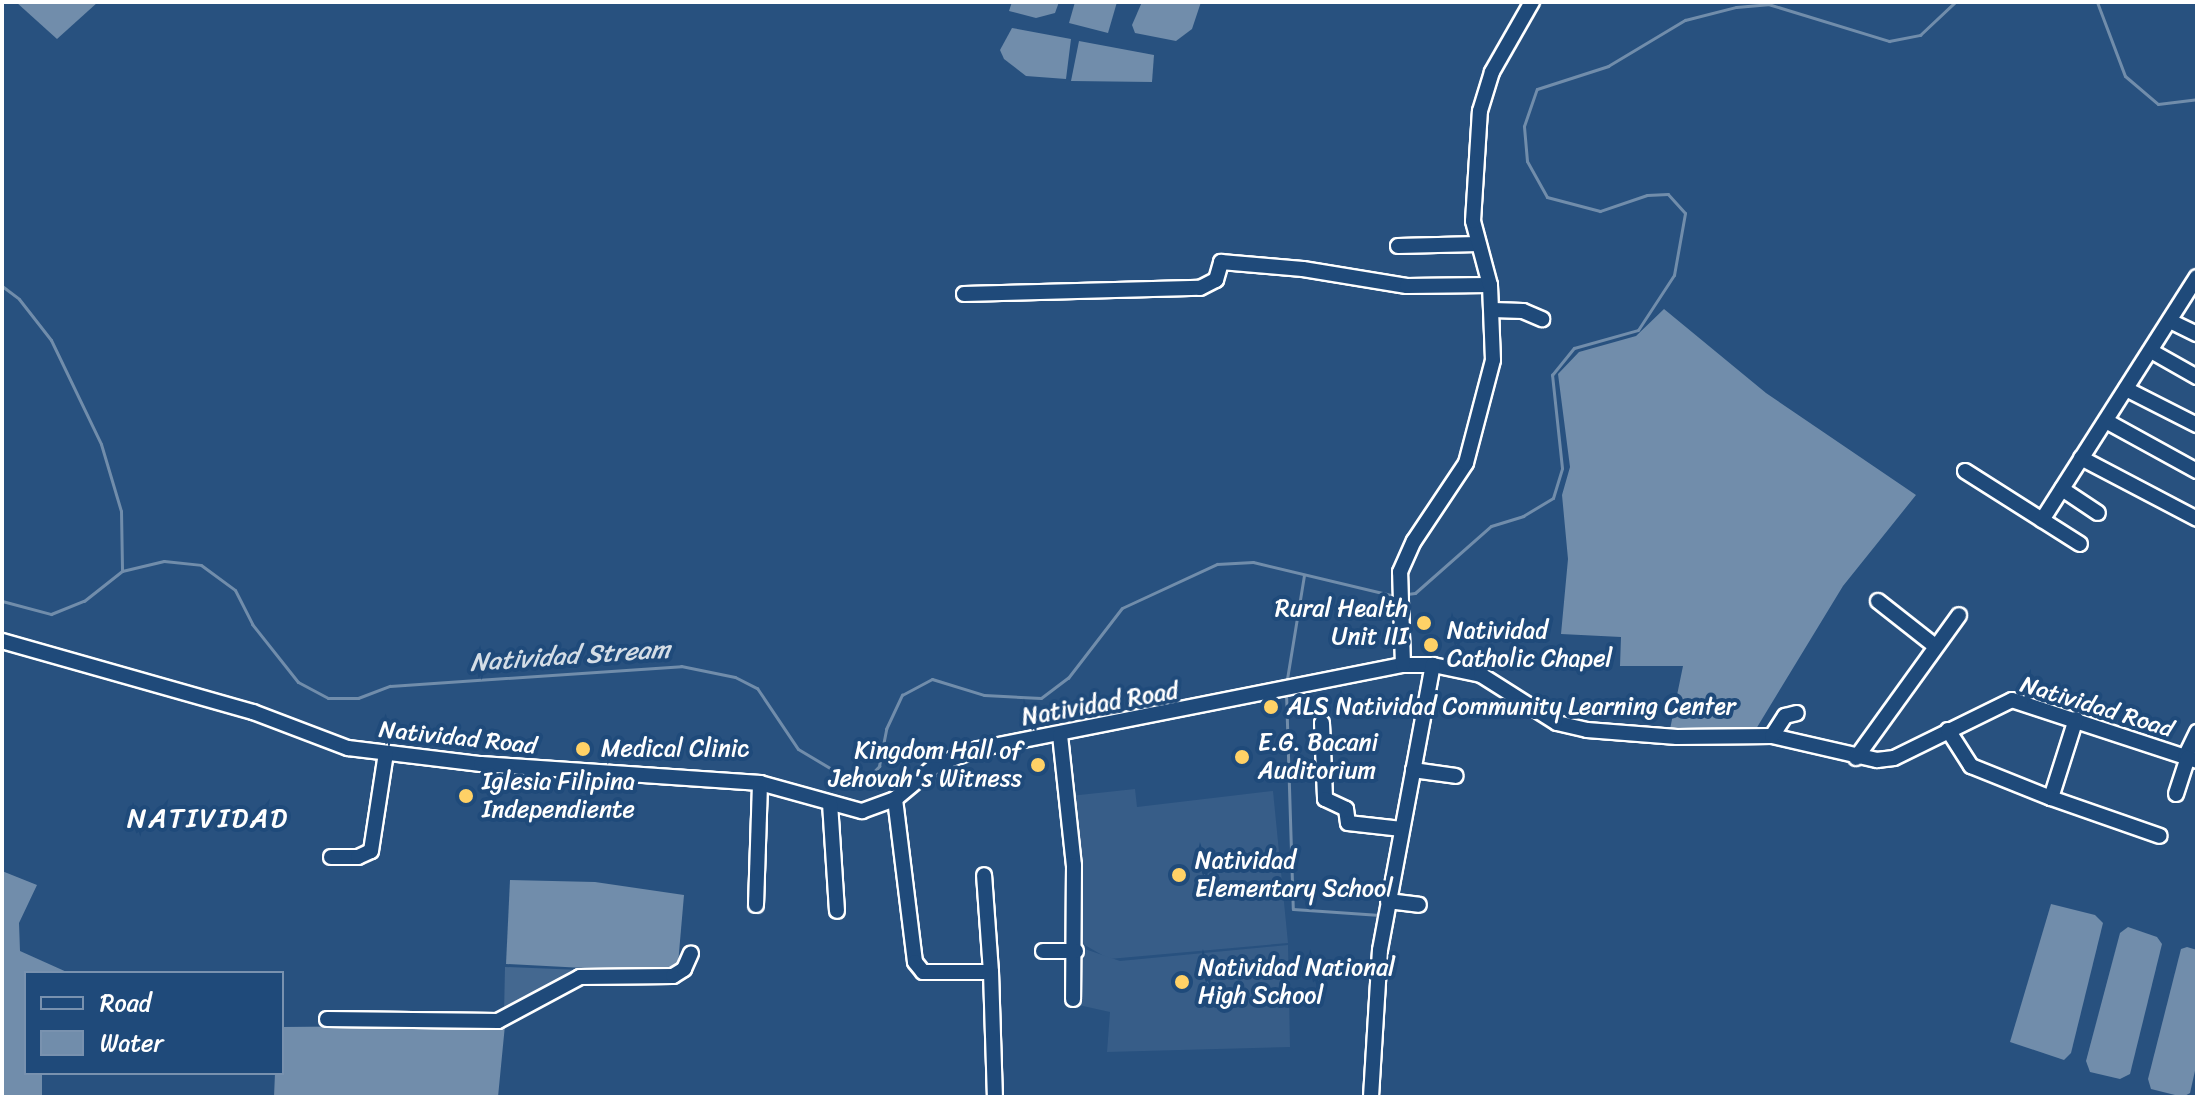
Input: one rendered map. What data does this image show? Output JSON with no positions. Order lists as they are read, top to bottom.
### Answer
{
  "streets": {
    "street": ["Natividad Road"]
  },
  "districts": ["NATIVIDAD"],
  "water": ["Natividad Stream"],
  "places": [
    "Rural Health Unit III",
    "Natividad Catholic Chapel",
    "ALS Natividad Community Learning Center",
    "Medical Clinic",
    "E.G. Bacani Auditorium",
    "Kingdom Hall of Jehovah's Witness",
    "Iglesia Filipina Independiente",
    "Natividad Elementary School",
    "Natividad National High School"
  ],
  "legend": ["Road", "Water"]
}
